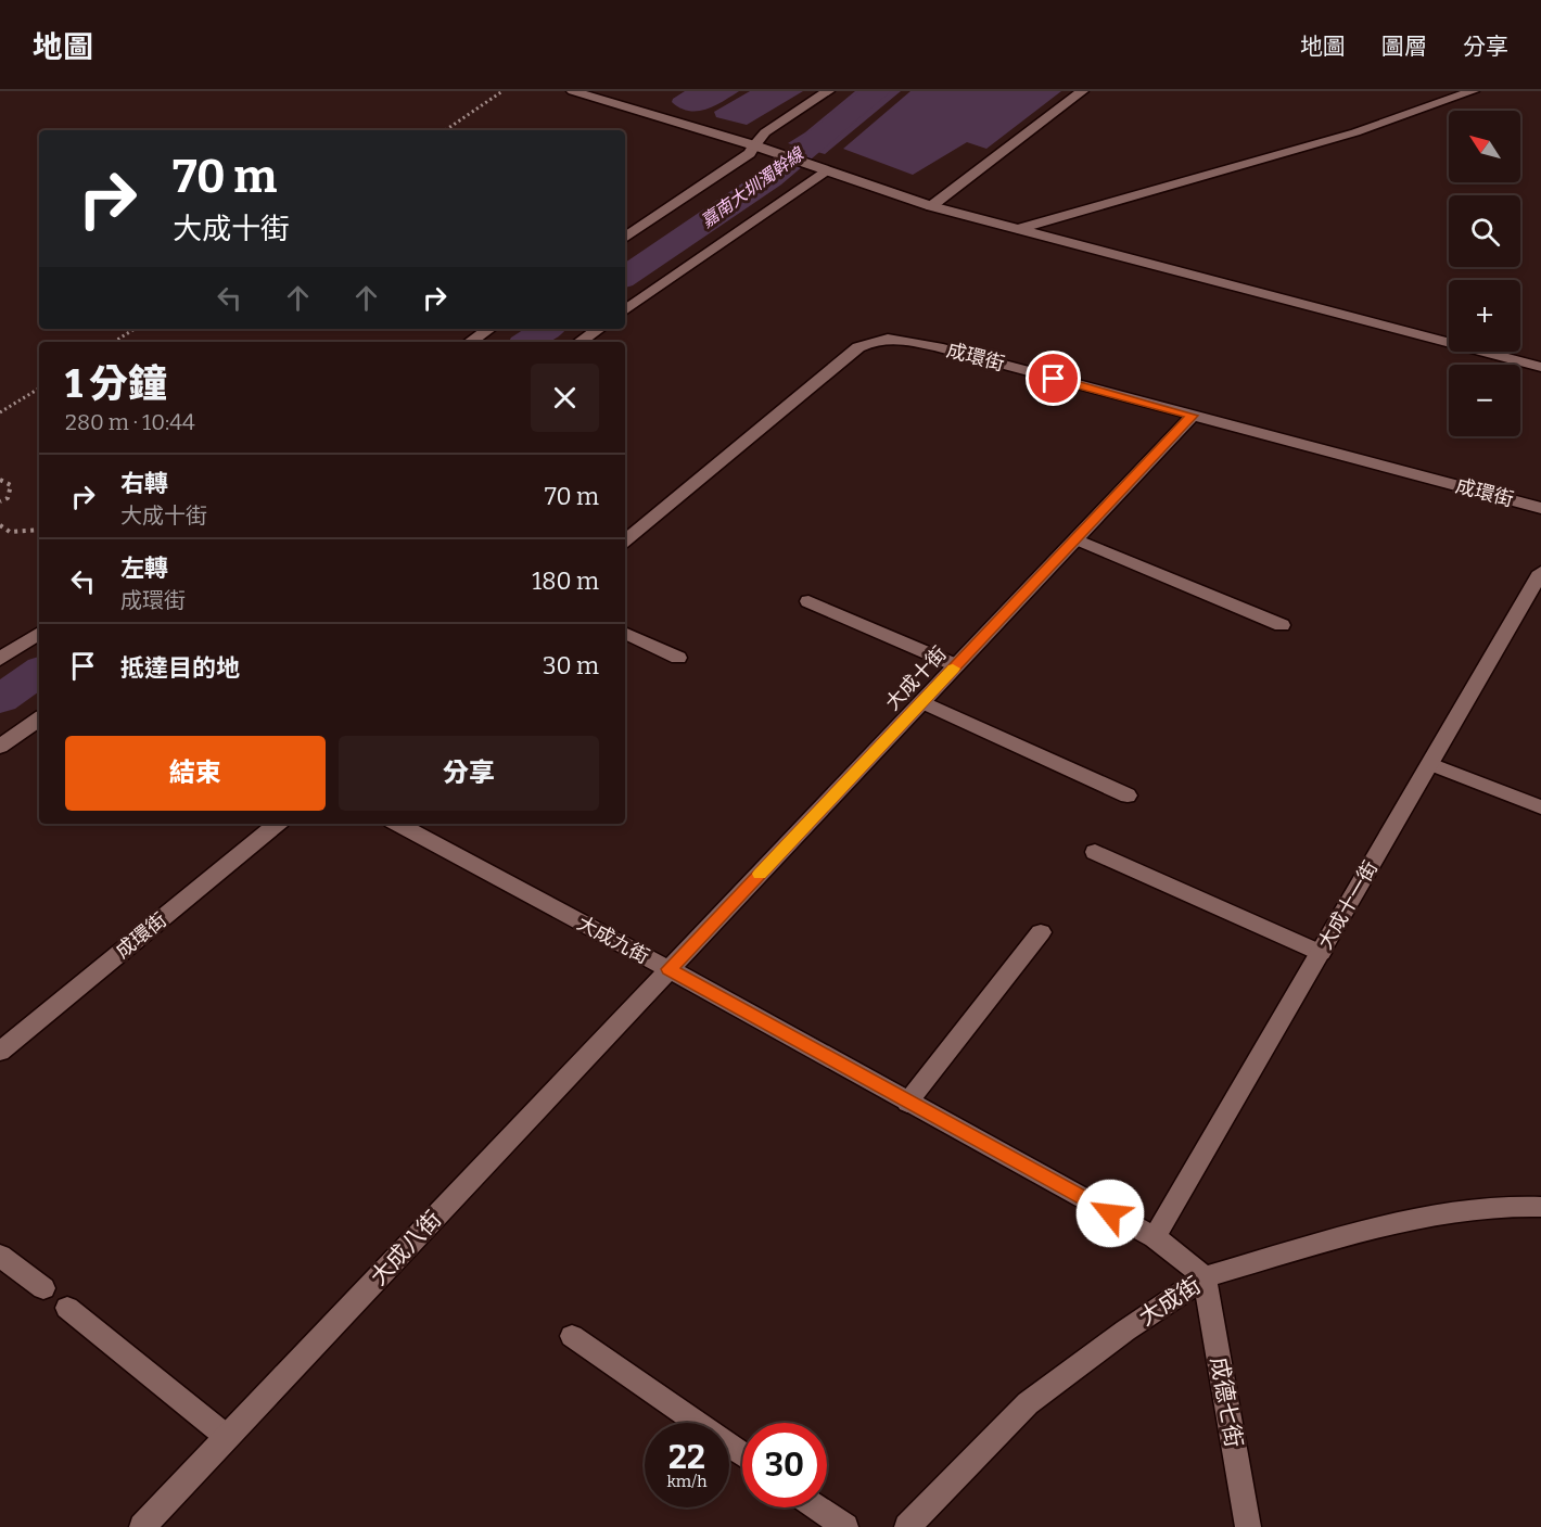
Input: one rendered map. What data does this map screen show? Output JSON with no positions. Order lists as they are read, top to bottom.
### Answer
{
  "streets": {
    "street": [
      "成環街",
      "大成十街",
      "大成十一街",
      "大成九街",
      "大成八街",
      "大成街",
      "成德七街"
    ]
  },
  "crossings": [
    ["成環街", "大成十街"],
    ["大成十街", "大成九街"],
    ["大成十街", "大成八街"],
    ["大成十一街", "大成九街"],
    ["大成九街", "大成八街"],
    ["大成九街", "大成街"],
    ["大成九街", "成德七街"],
    ["大成街", "成德七街"]
  ],
  "water": ["嘉南大圳濁幹線"],
  "north": "top left",
  "page": {
    "header": "地圖",
    "nav": ["地圖", "圖層", "分享"],
    "map_buttons": ["+", "−"],
    "turn": ["70 m", "大成十街"],
    "heading": ["1 分鐘", "280 m · 10:44"],
    "list": [
      {
        "name": "右轉",
        "note": "大成十街",
        "value": "70 m"
      },
      {
        "name": "左轉",
        "note": "成環街",
        "value": "180 m"
      },
      {
        "name": "抵達目的地",
        "value": "30 m"
      }
    ],
    "buttons": ["結束", "分享"],
    "speed": "22 km/h",
    "limit": "30"
  }
}
